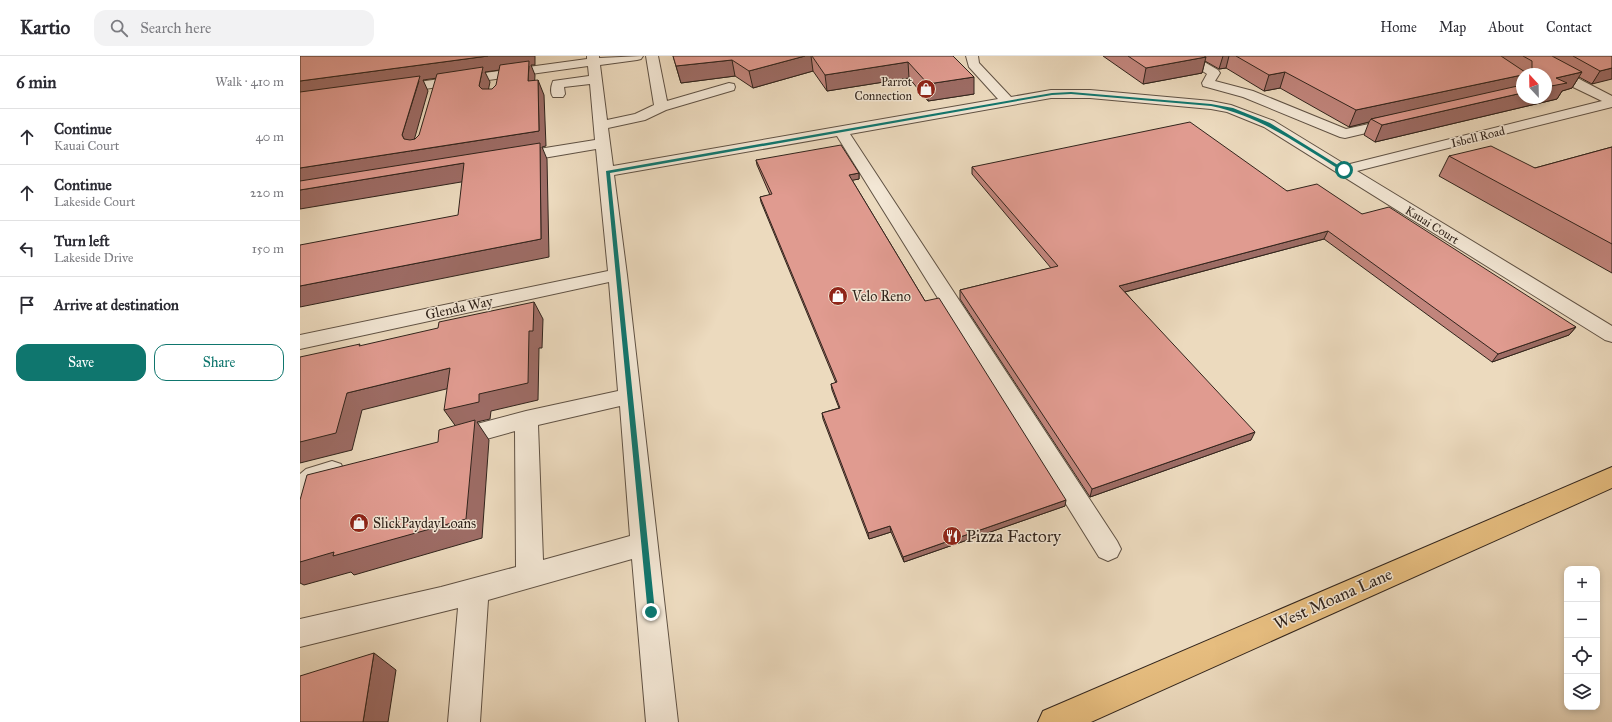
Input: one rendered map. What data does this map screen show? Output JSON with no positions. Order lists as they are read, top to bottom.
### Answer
{
  "streets": {
    "main road": ["West Moana Lane"],
    "street": ["Isbell Road", "Kauai Court", "Glenda Way"]
  },
  "crossings": [
    ["Isbell Road", "Kauai Court"]
  ],
  "places": {
    "shop": ["Parrot Connection", "Velo Reno", "SlickPaydayLoans"],
    "restaurant": ["Pizza Factory"]
  },
  "north": "top",
  "page": {
    "header": "Kartio",
    "search": "Search here",
    "nav": [
      "Home",
      "Map",
      "About",
      "Contact"
    ],
    "heading": ["6 min", "Walk · 410 m"],
    "list": [
      ["Continue", "Kauai Court", "40 m"],
      ["Continue", "Lakeside Court", "220 m"],
      ["Turn left", "Lakeside Drive", "150 m"],
      "Arrive at destination"
    ],
    "buttons": ["Save", "Share"],
    "map_buttons": ["+", "−"]
  }
}
